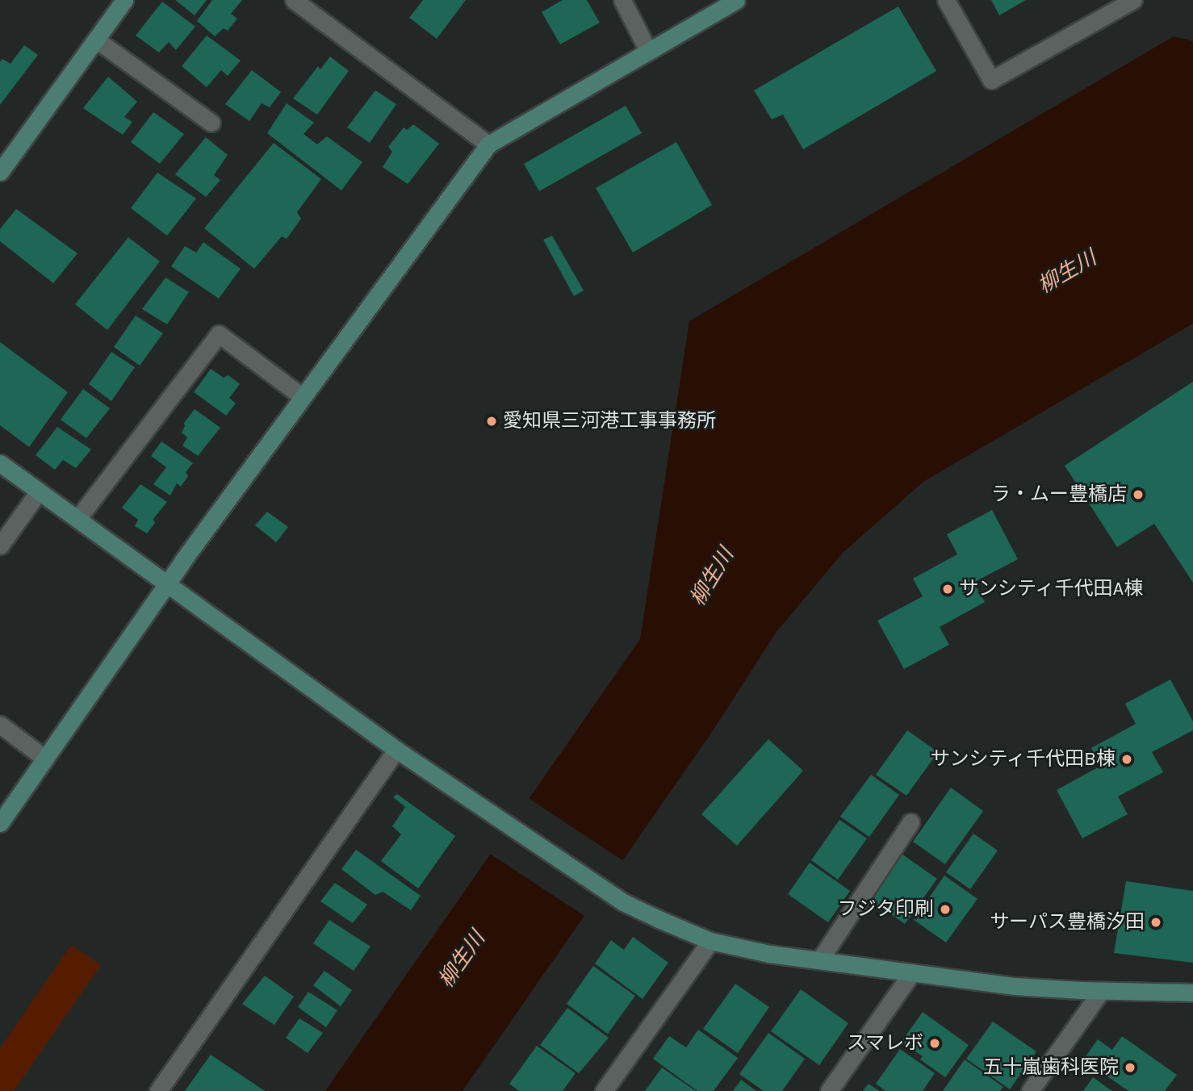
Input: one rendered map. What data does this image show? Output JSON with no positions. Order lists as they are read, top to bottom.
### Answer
{
  "water": ["柳生川"],
  "places": [
    "愛知県三河港工事事務所",
    "ラ・ムー豊橋店",
    "サンシティ千代田A棟",
    "サンシティ千代田B棟",
    "フジタ印刷",
    "サーパス豊橋汐田",
    "スマレボ",
    "五十嵐歯科医院"
  ]
}
